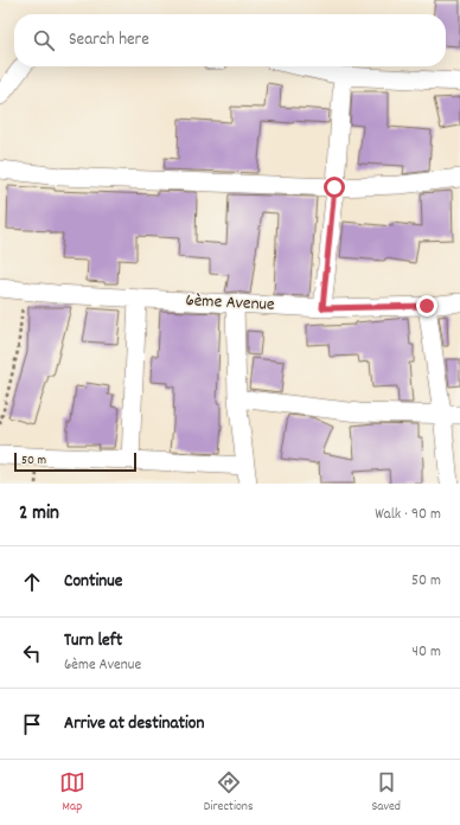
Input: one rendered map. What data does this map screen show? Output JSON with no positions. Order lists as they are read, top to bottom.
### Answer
{
  "streets": {
    "street": ["6ème Avenue"]
  },
  "scale_bar": "50 m",
  "page": {
    "search": "Search here",
    "scale": "50 m",
    "heading": ["2 min", "Walk · 90 m"],
    "list": [
      ["Continue", "50 m"],
      ["Turn left", "6ème Avenue", "40 m"],
      "Arrive at destination"
    ],
    "nav": ["Map", "Directions", "Saved"]
  }
}
